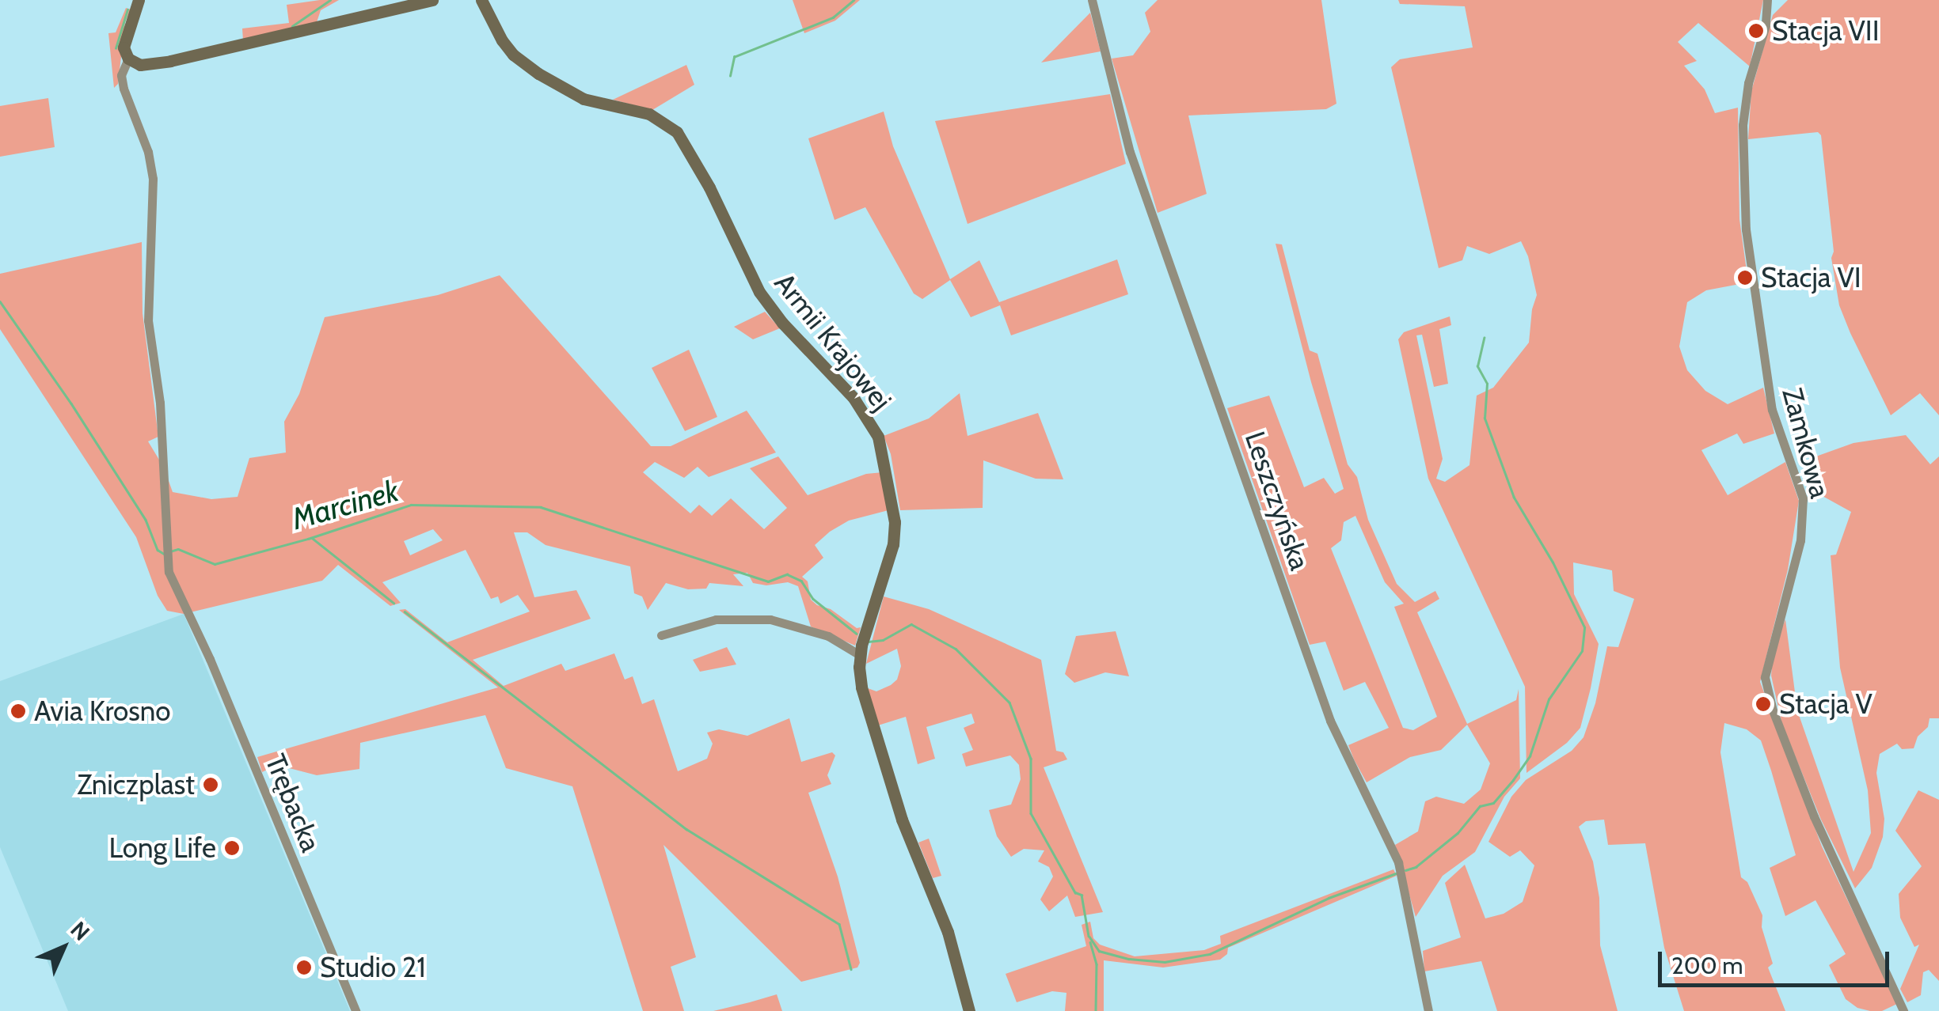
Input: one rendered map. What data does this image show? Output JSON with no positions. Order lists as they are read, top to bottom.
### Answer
{
  "streets": {
    "street": [
      "Armii Krajowej",
      "Zamkowa",
      "Leszczyńska",
      "Trębacka"
    ]
  },
  "water": ["Marcinek"],
  "places": [
    "Stacja VII",
    "Stacja VI",
    "Stacja V",
    "Avia Krosno",
    "Zniczplast",
    "Long Life",
    "Studio 21"
  ],
  "scale_bar": "200 m",
  "north": "top right"
}
